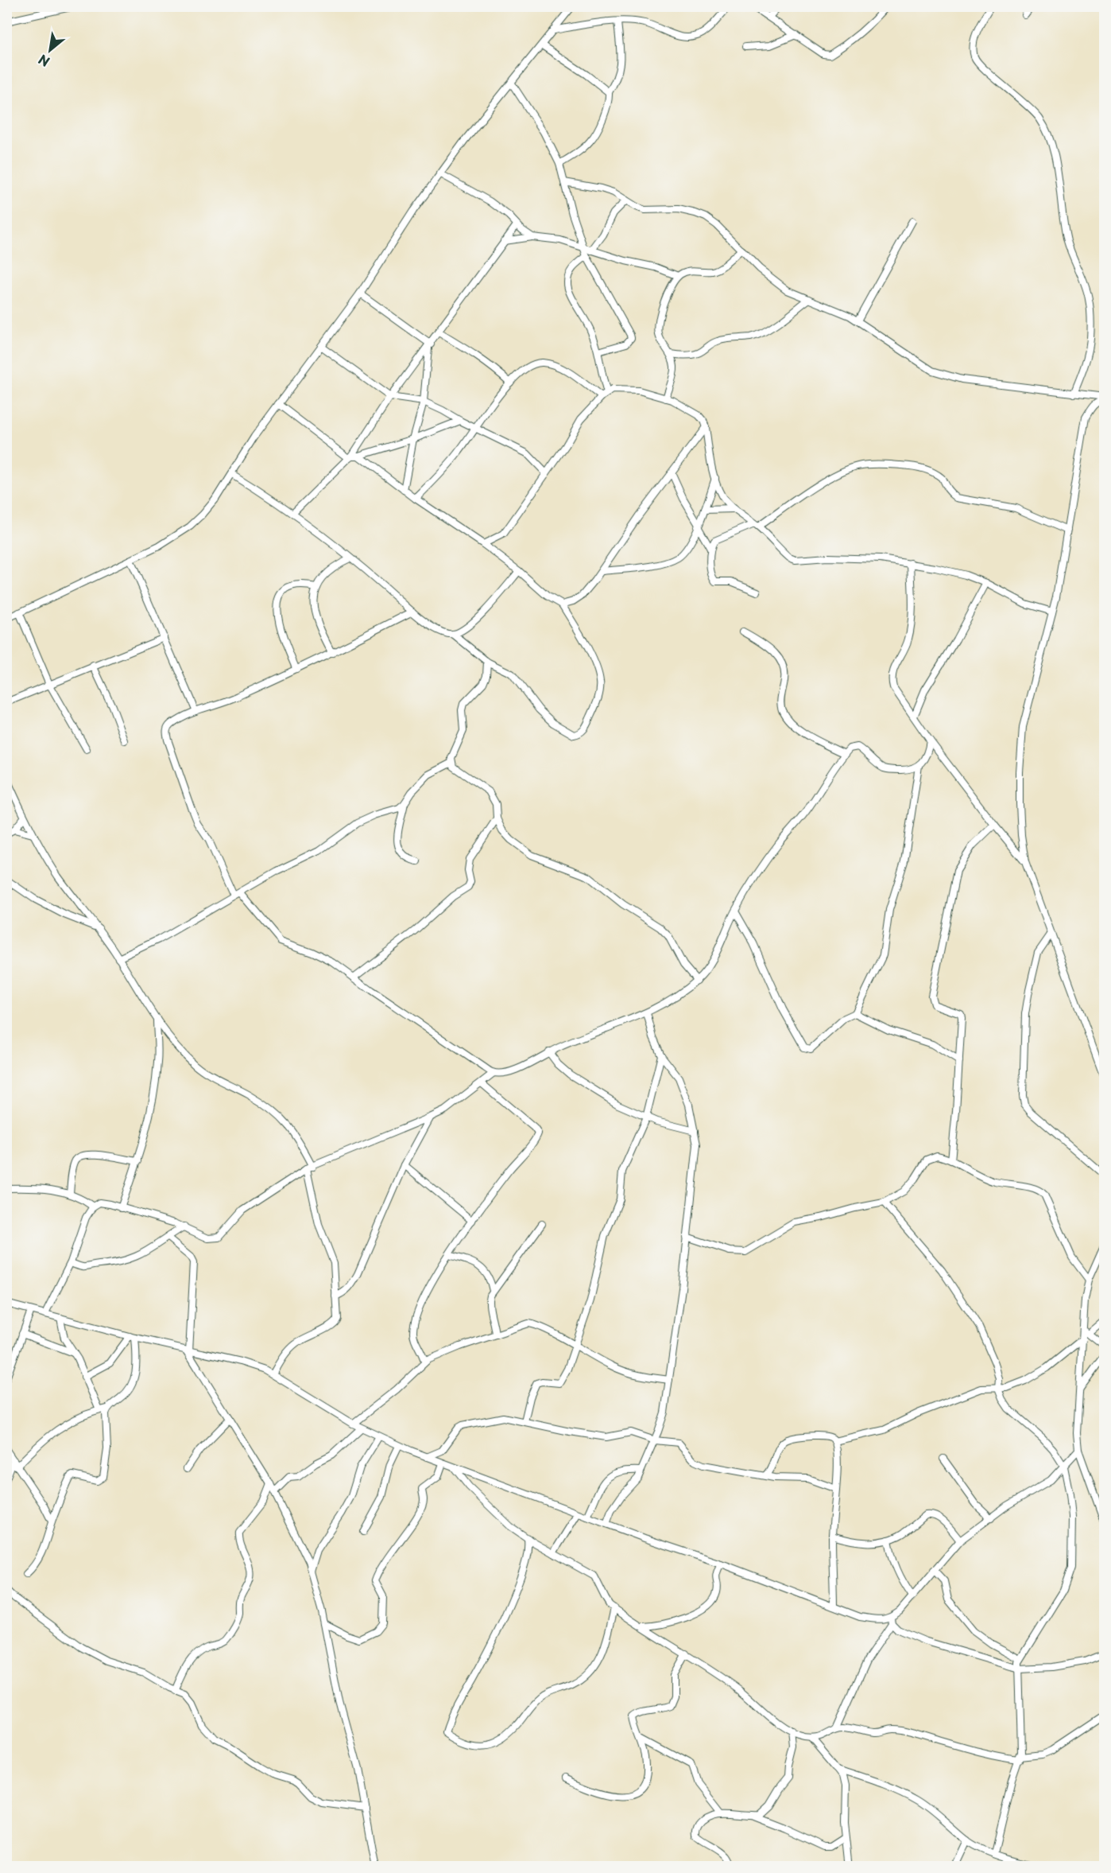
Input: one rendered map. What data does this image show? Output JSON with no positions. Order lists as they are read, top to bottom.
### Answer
{
  "north": "bottom left"
}
